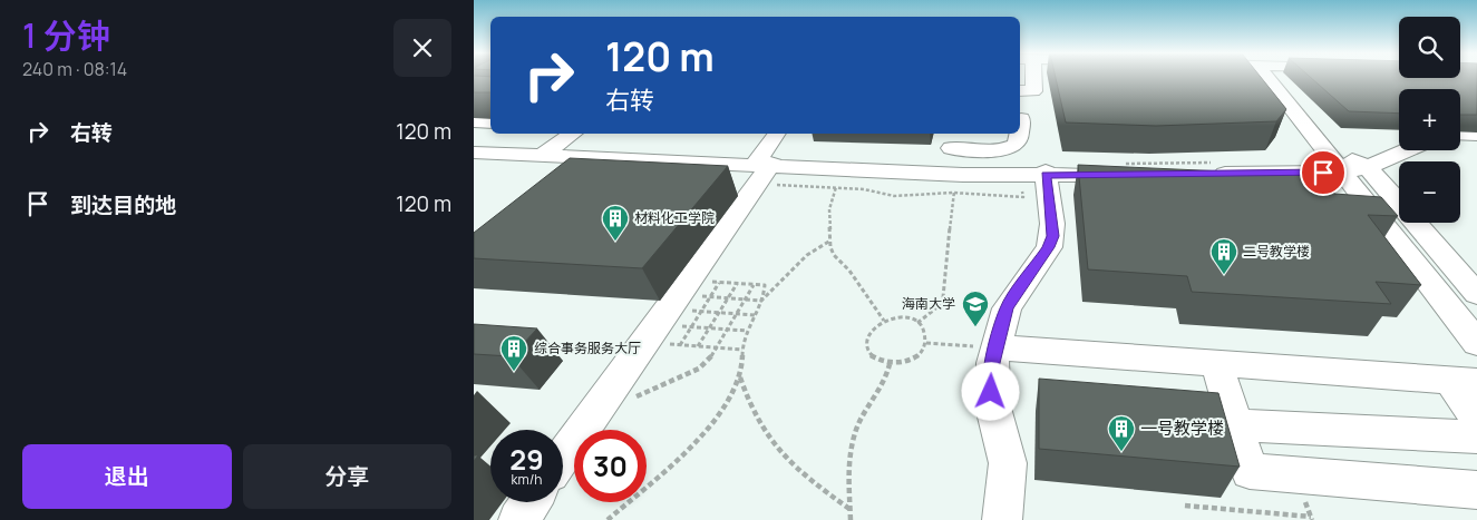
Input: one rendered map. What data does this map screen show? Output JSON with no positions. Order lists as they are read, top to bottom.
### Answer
{
  "places": {
    "building": [
      "材料化工学院",
      "二号教学楼",
      "综合事务服务大厅",
      "一号教学楼"
    ],
    "school or university": ["海南大学"]
  },
  "page": {
    "heading": ["1 分钟", "240 m · 08:14"],
    "map_buttons": ["+", "−"],
    "turn": ["120 m", "右转"],
    "list": [
      {
        "name": "右转",
        "value": "120 m"
      },
      {
        "name": "到达目的地",
        "value": "120 m"
      }
    ],
    "speed": "29 km/h",
    "limit": "30",
    "buttons": ["退出", "分享"]
  }
}
